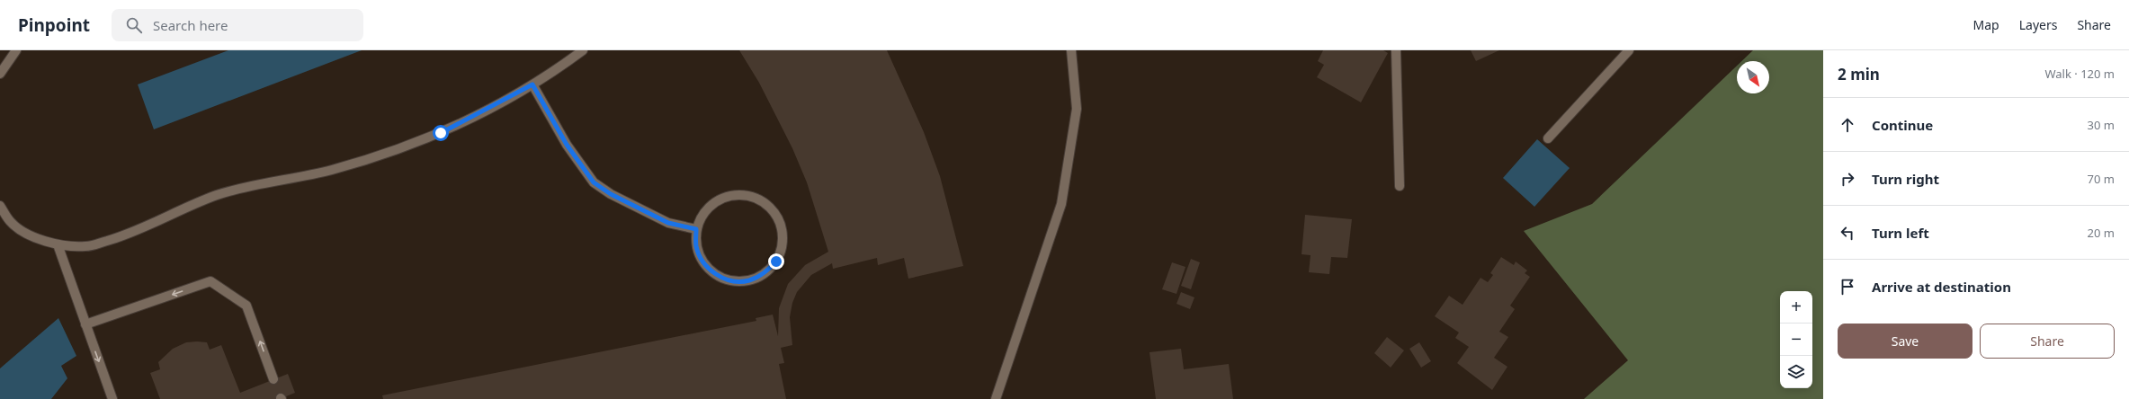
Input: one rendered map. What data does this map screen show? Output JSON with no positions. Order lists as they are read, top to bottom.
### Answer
{
  "north": "bottom right",
  "page": {
    "header": "Pinpoint",
    "search": "Search here",
    "nav": ["Map", "Layers", "Share"],
    "heading": ["2 min", "Walk · 120 m"],
    "list": [
      ["Continue", "30 m"],
      ["Turn right", "70 m"],
      ["Turn left", "20 m"],
      "Arrive at destination"
    ],
    "map_buttons": ["+", "−"],
    "buttons": ["Save", "Share"]
  }
}
